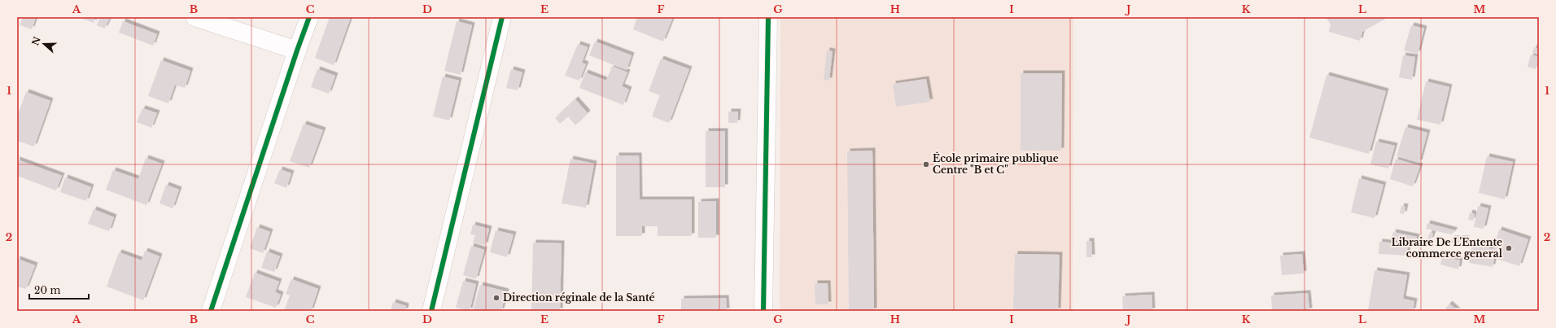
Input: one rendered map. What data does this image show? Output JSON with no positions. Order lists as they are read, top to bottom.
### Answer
{
  "places": ["École primaire publique Centre \"B et C\"", "Libraire De L'Entente commerce general", "Direction réginale de la Santé"],
  "scale_bar": "20 m",
  "north": "left",
  "grid": {
    "columns": [
      "A",
      "B",
      "C",
      "D",
      "E",
      "F",
      "G",
      "H",
      "I",
      "J",
      "K",
      "L",
      "M"
    ],
    "rows": ["1", "2"]
  }
}
